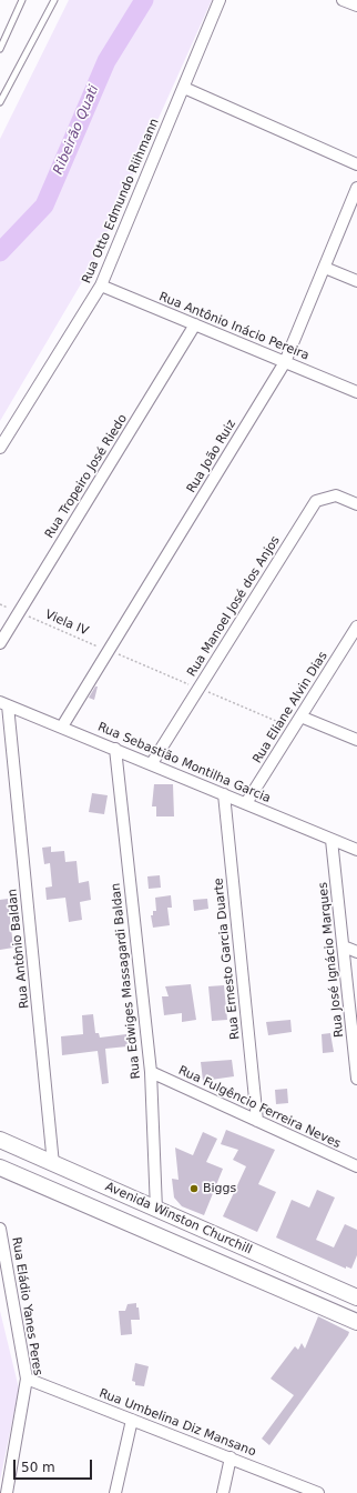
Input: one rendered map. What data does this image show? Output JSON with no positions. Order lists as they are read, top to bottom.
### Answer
{
  "streets": {
    "main road": ["Avenida Winston Churchill"],
    "street": [
      "Rua Otto Edmundo Riihmann",
      "Rua Antônio Inácio Pereira",
      "Rua João Ruiz",
      "Rua Tropeiro José Riedo",
      "Rua Manoel José dos Anjos",
      "Rua Eliane Alvin Dias",
      "Rua Sebastião Montilha Garcia",
      "Rua Antônio Baldan",
      "Rua Ernesto Garcia Duarte",
      "Rua José Ignácio Marques",
      "Rua Edwiges Massagardi Baldan",
      "Rua Fulgêncio Ferreira Neves",
      "Rua Eládio Yanes Peres",
      "Rua Umbelina Diz Mansano"
    ],
    "path": ["Viela IV"]
  },
  "crossings": [
    ["Rua Otto Edmundo Riihmann", "Rua Antônio Inácio Pereira"],
    ["Rua Antônio Inácio Pereira", "Rua João Ruiz"],
    ["Rua Antônio Inácio Pereira", "Rua Tropeiro José Riedo"],
    ["Rua João Ruiz", "Viela IV"],
    ["Rua João Ruiz", "Rua Sebastião Montilha Garcia"],
    ["Rua Tropeiro José Riedo", "Viela IV"],
    ["Rua Manoel José dos Anjos", "Rua Sebastião Montilha Garcia"],
    ["Rua Eliane Alvin Dias", "Rua Sebastião Montilha Garcia"],
    ["Rua Sebastião Montilha Garcia", "Rua Antônio Baldan"],
    ["Rua Sebastião Montilha Garcia", "Rua Ernesto Garcia Duarte"],
    ["Rua Sebastião Montilha Garcia", "Rua José Ignácio Marques"],
    ["Rua Sebastião Montilha Garcia", "Rua Edwiges Massagardi Baldan"],
    ["Rua Antônio Baldan", "Avenida Winston Churchill"],
    ["Rua Ernesto Garcia Duarte", "Rua Fulgêncio Ferreira Neves"],
    ["Rua Edwiges Massagardi Baldan", "Rua Fulgêncio Ferreira Neves"],
    ["Rua Edwiges Massagardi Baldan", "Avenida Winston Churchill"],
    ["Rua Eládio Yanes Peres", "Rua Umbelina Diz Mansano"]
  ],
  "water": ["Ribeirão Quati"],
  "places": ["Biggs"],
  "scale_bar": "50 m"
}
